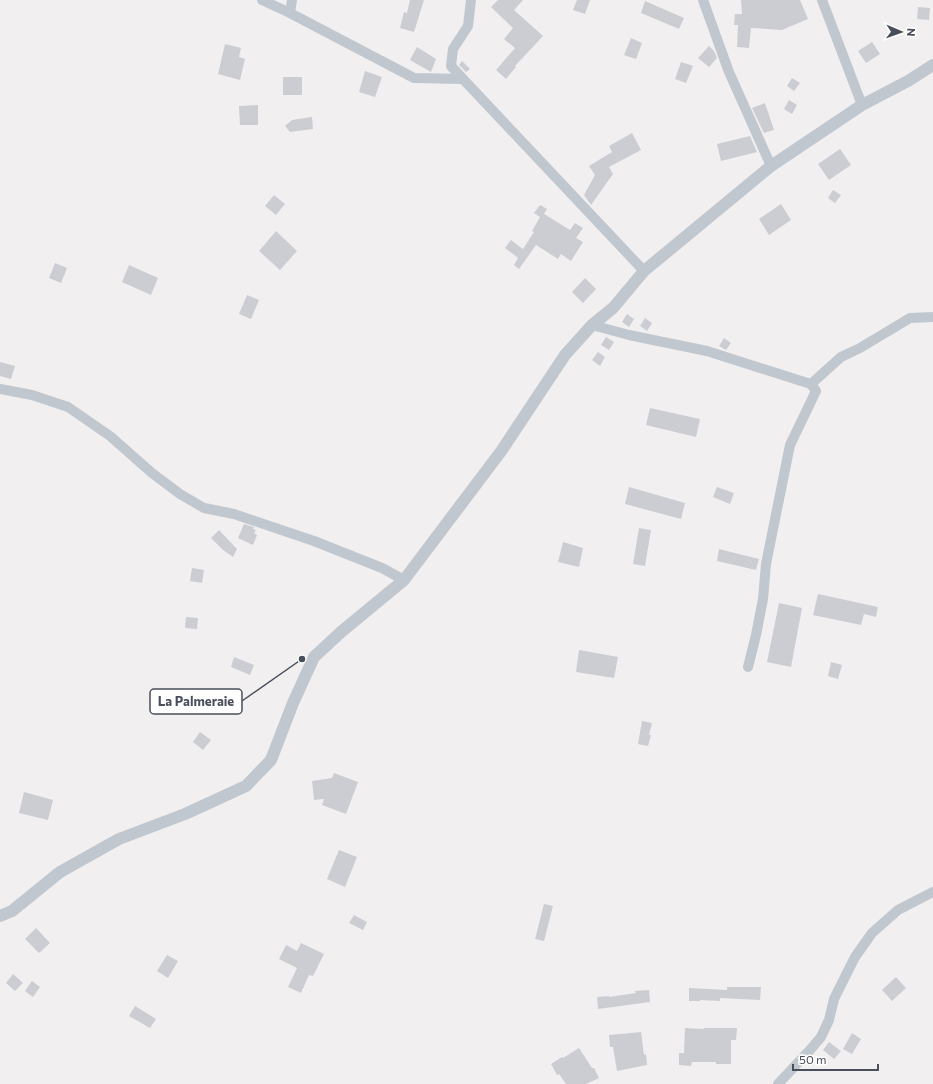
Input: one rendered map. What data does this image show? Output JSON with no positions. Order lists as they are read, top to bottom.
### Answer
{
  "places": ["La Palmeraie"],
  "scale_bar": "50 m",
  "north": "right"
}
